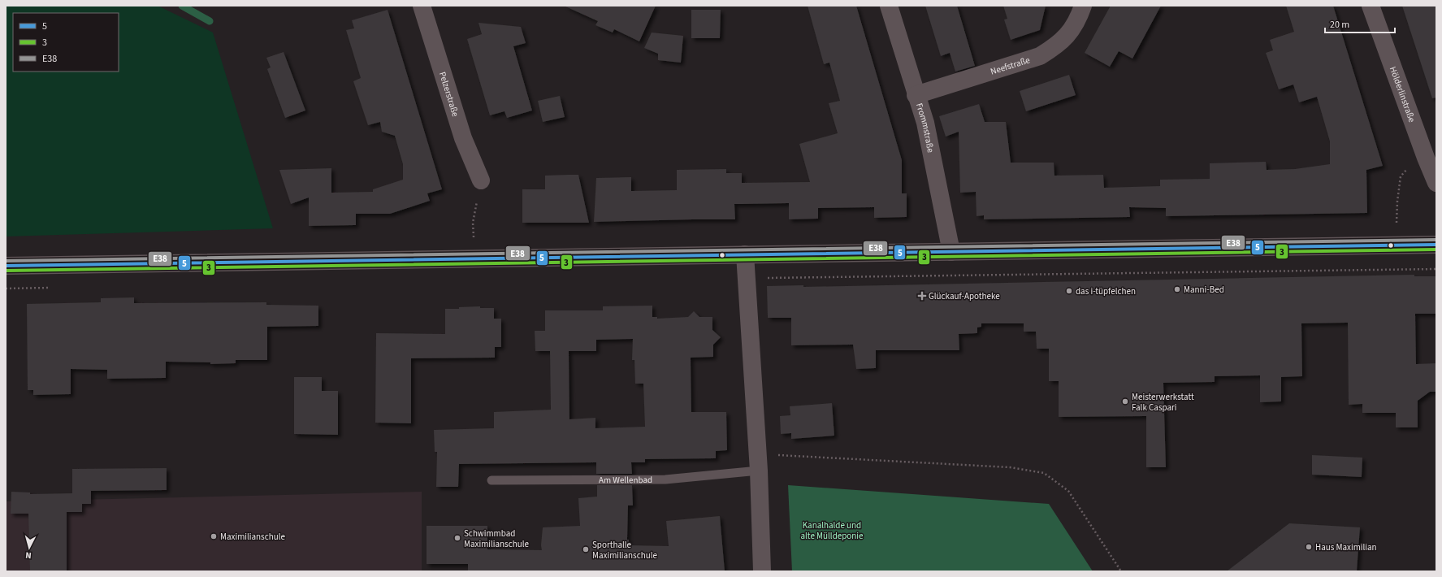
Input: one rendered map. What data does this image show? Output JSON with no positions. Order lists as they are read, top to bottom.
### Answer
{
  "streets": {
    "street": [
      "Neefstraße",
      "Pelzerstraße",
      "Hölderlinstraße",
      "Frommstraße"
    ],
    "lane": ["Am Wellenbad"]
  },
  "crossings": [
    ["Neefstraße", "Frommstraße"]
  ],
  "parks": ["Kanalhalde und alte Mülldeponie"],
  "places": {
    "other": [
      "Manni-Bed",
      "das i-tüpfelchen",
      "Meisterwerkstatt Falk Caspari",
      "Maximilianschule",
      "Schwimmbad Maximilianschule",
      "Haus Maximilian",
      "Sporthalle Maximilianschule"
    ],
    "health": ["Glückauf-Apotheke"]
  },
  "lines": ["transit line E38", "transit line 5", "transit line 3"],
  "legend": ["5", "3", "E38"],
  "scale_bar": "20 m",
  "north": "bottom"
}
